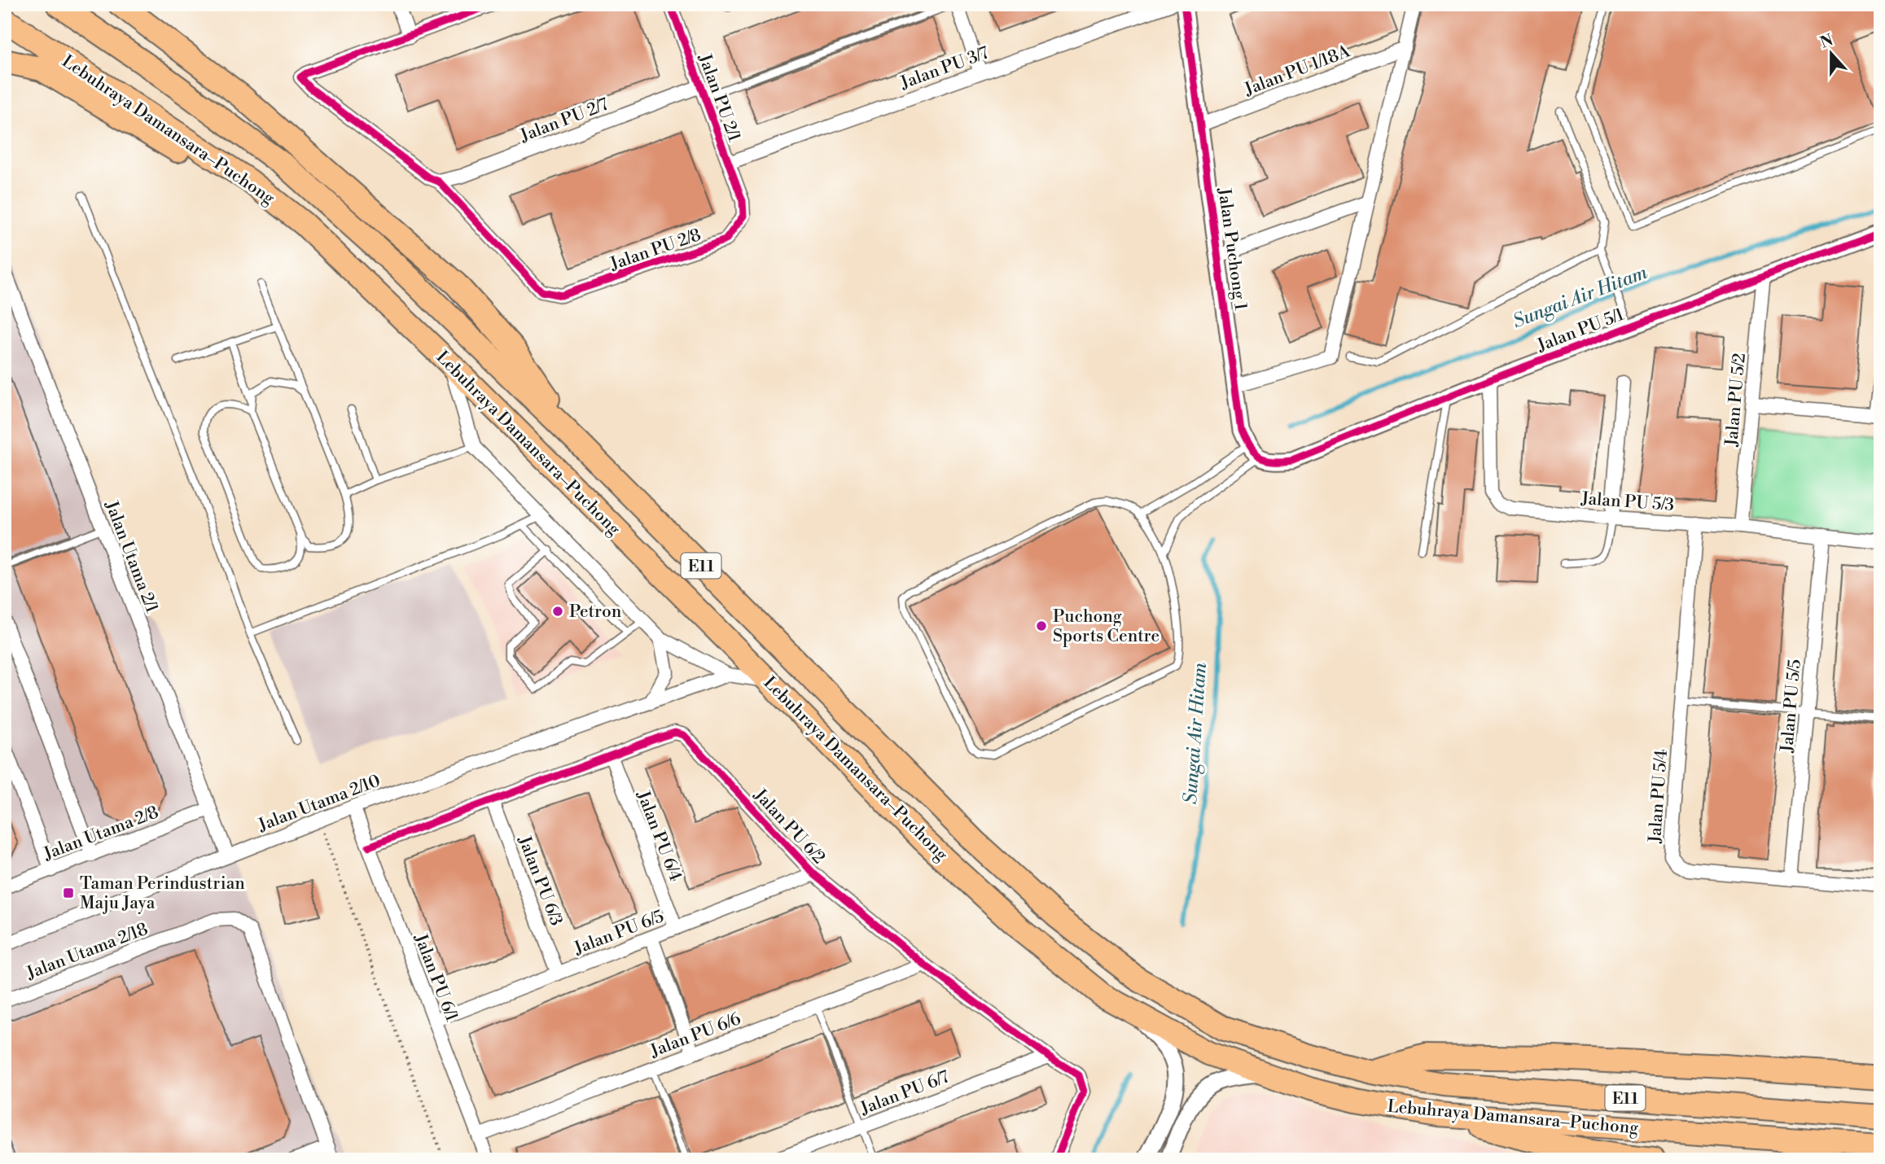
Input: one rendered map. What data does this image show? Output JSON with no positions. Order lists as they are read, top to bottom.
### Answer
{
  "streets": {
    "highway": ["Lebuhraya Damansara–Puchong", "E11"],
    "street": [
      "Jalan PU 3/7",
      "Jalan PU 1/18A",
      "Jalan PU 2/1",
      "Jalan PU 2/7",
      "Jalan PU 2/8",
      "Jalan Puchong 1",
      "Jalan PU 5/1",
      "Jalan PU 5/2",
      "Jalan PU 5/3",
      "Jalan Utama 2/1",
      "Jalan PU 5/5",
      "Jalan PU 5/4",
      "Jalan Utama 2/10",
      "Jalan PU 6/2",
      "Jalan Utama 2/8",
      "Jalan PU 6/4",
      "Jalan PU 6/3",
      "Jalan PU 6/5",
      "Jalan Utama 2/18",
      "Jalan PU 6/1",
      "Jalan PU 6/6",
      "Jalan PU 6/7"
    ]
  },
  "crossings": [
    ["Jalan PU 3/7", "Jalan PU 2/1"],
    ["Jalan PU 1/18A", "Jalan Puchong 1"],
    ["Jalan PU 2/1", "Jalan PU 2/7"],
    ["Jalan PU 2/1", "Jalan PU 2/8"],
    ["Jalan PU 2/7", "Jalan PU 2/8"],
    ["Lebuhraya Damansara–Puchong", "Jalan Utama 2/10"],
    ["Jalan Puchong 1", "Jalan PU 5/1"],
    ["Jalan PU 5/1", "Jalan PU 5/2"],
    ["Jalan PU 5/1", "Jalan PU 5/3"],
    ["Jalan PU 5/2", "Jalan PU 5/3"],
    ["Jalan PU 5/3", "Jalan PU 5/5"],
    ["Jalan PU 5/3", "Jalan PU 5/4"],
    ["Jalan Utama 2/1", "Jalan Utama 2/10"],
    ["Jalan Utama 2/1", "Jalan Utama 2/8"],
    ["Jalan PU 5/5", "Jalan PU 5/4"],
    ["Jalan Utama 2/10", "Jalan PU 6/1"],
    ["Jalan PU 6/2", "Jalan PU 6/4"],
    ["Jalan PU 6/2", "Jalan PU 6/3"],
    ["Jalan PU 6/2", "Jalan PU 6/5"],
    ["Jalan PU 6/2", "Jalan PU 6/1"],
    ["Jalan PU 6/2", "Jalan PU 6/6"],
    ["Jalan PU 6/2", "Jalan PU 6/7"],
    ["Jalan PU 6/4", "Jalan PU 6/5"],
    ["Jalan PU 6/3", "Jalan PU 6/5"],
    ["Jalan PU 6/5", "Jalan PU 6/1"],
    ["Jalan PU 6/1", "Jalan PU 6/6"]
  ],
  "water": ["Sungai Air Hitam"],
  "places": {
    "other": ["Petron", "Puchong Sports Centre"],
    "transit": ["Taman Perindustrian Maju Jaya"]
  },
  "north": "top"
}
